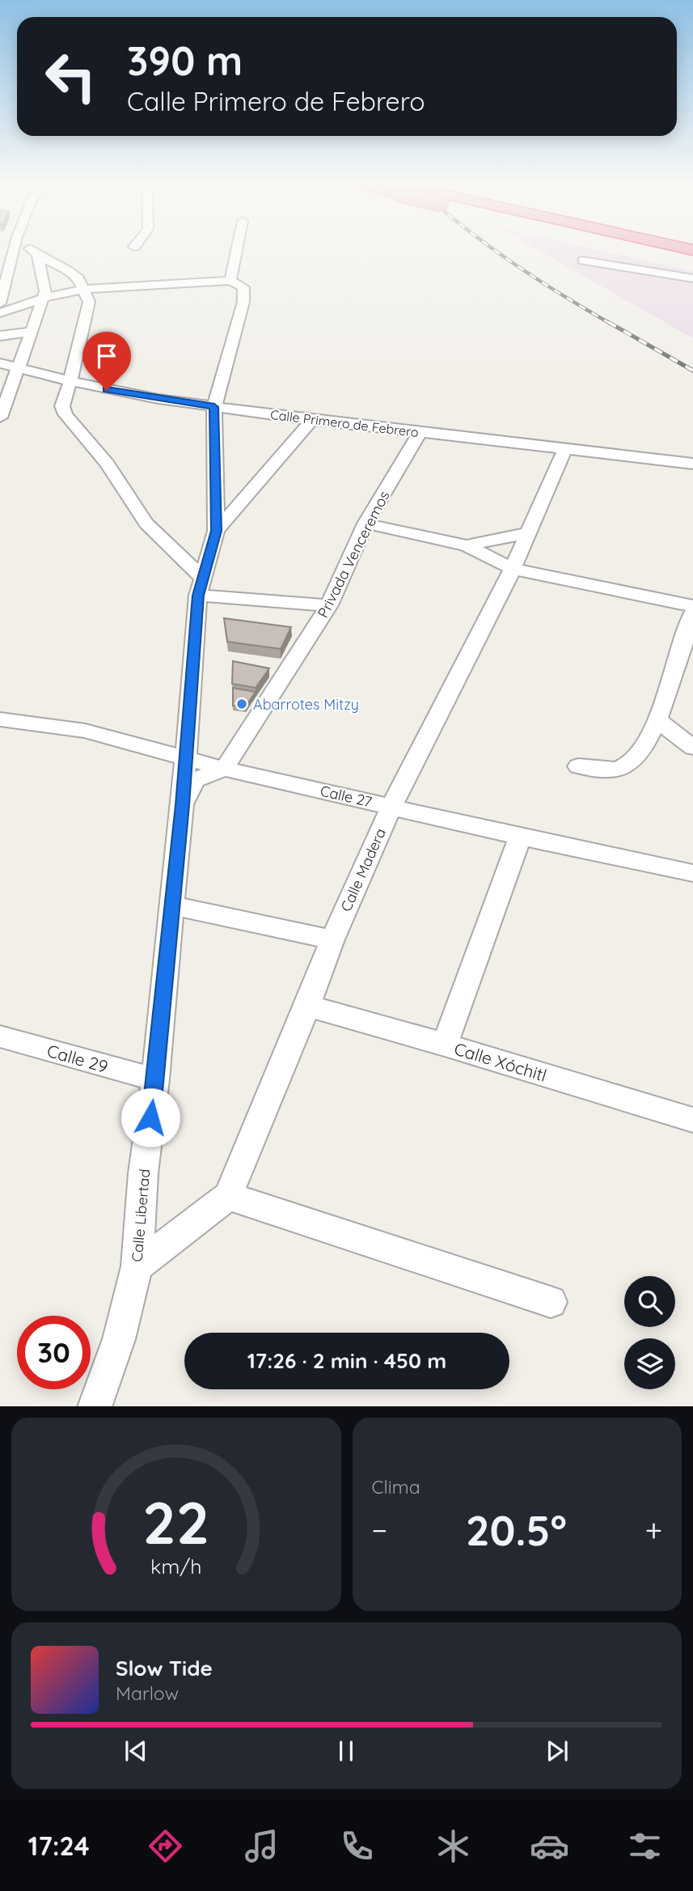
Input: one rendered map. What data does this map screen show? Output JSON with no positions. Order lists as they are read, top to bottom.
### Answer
{
  "streets": {
    "street": [
      "Calle Primero de Febrero",
      "Privada Venceremos",
      "Calle 27",
      "Calle Madera",
      "Calle 29",
      "Calle Xóchitl",
      "Calle Libertad"
    ]
  },
  "crossings": [
    ["Calle Primero de Febrero", "Privada Venceremos"],
    ["Calle Primero de Febrero", "Calle Madera"],
    ["Calle Primero de Febrero", "Calle Libertad"],
    ["Privada Venceremos", "Calle 27"],
    ["Calle 27", "Calle Madera"],
    ["Calle 27", "Calle Libertad"],
    ["Calle Madera", "Calle Xóchitl"],
    ["Calle Madera", "Calle Libertad"],
    ["Calle 29", "Calle Libertad"]
  ],
  "places": ["Abarrotes Mitzy"],
  "page": {
    "turn": ["390 m", "Calle Primero de Febrero"],
    "limit": "30",
    "trip": "17:26 · 2 min · 450 m",
    "tile": "Clima",
    "heat": ["−", "20.5°", "+"],
    "song": ["Slow Tide", "Marlow"],
    "tabs": "17:24",
    "gauge": ["22", "km/h"]
  }
}
